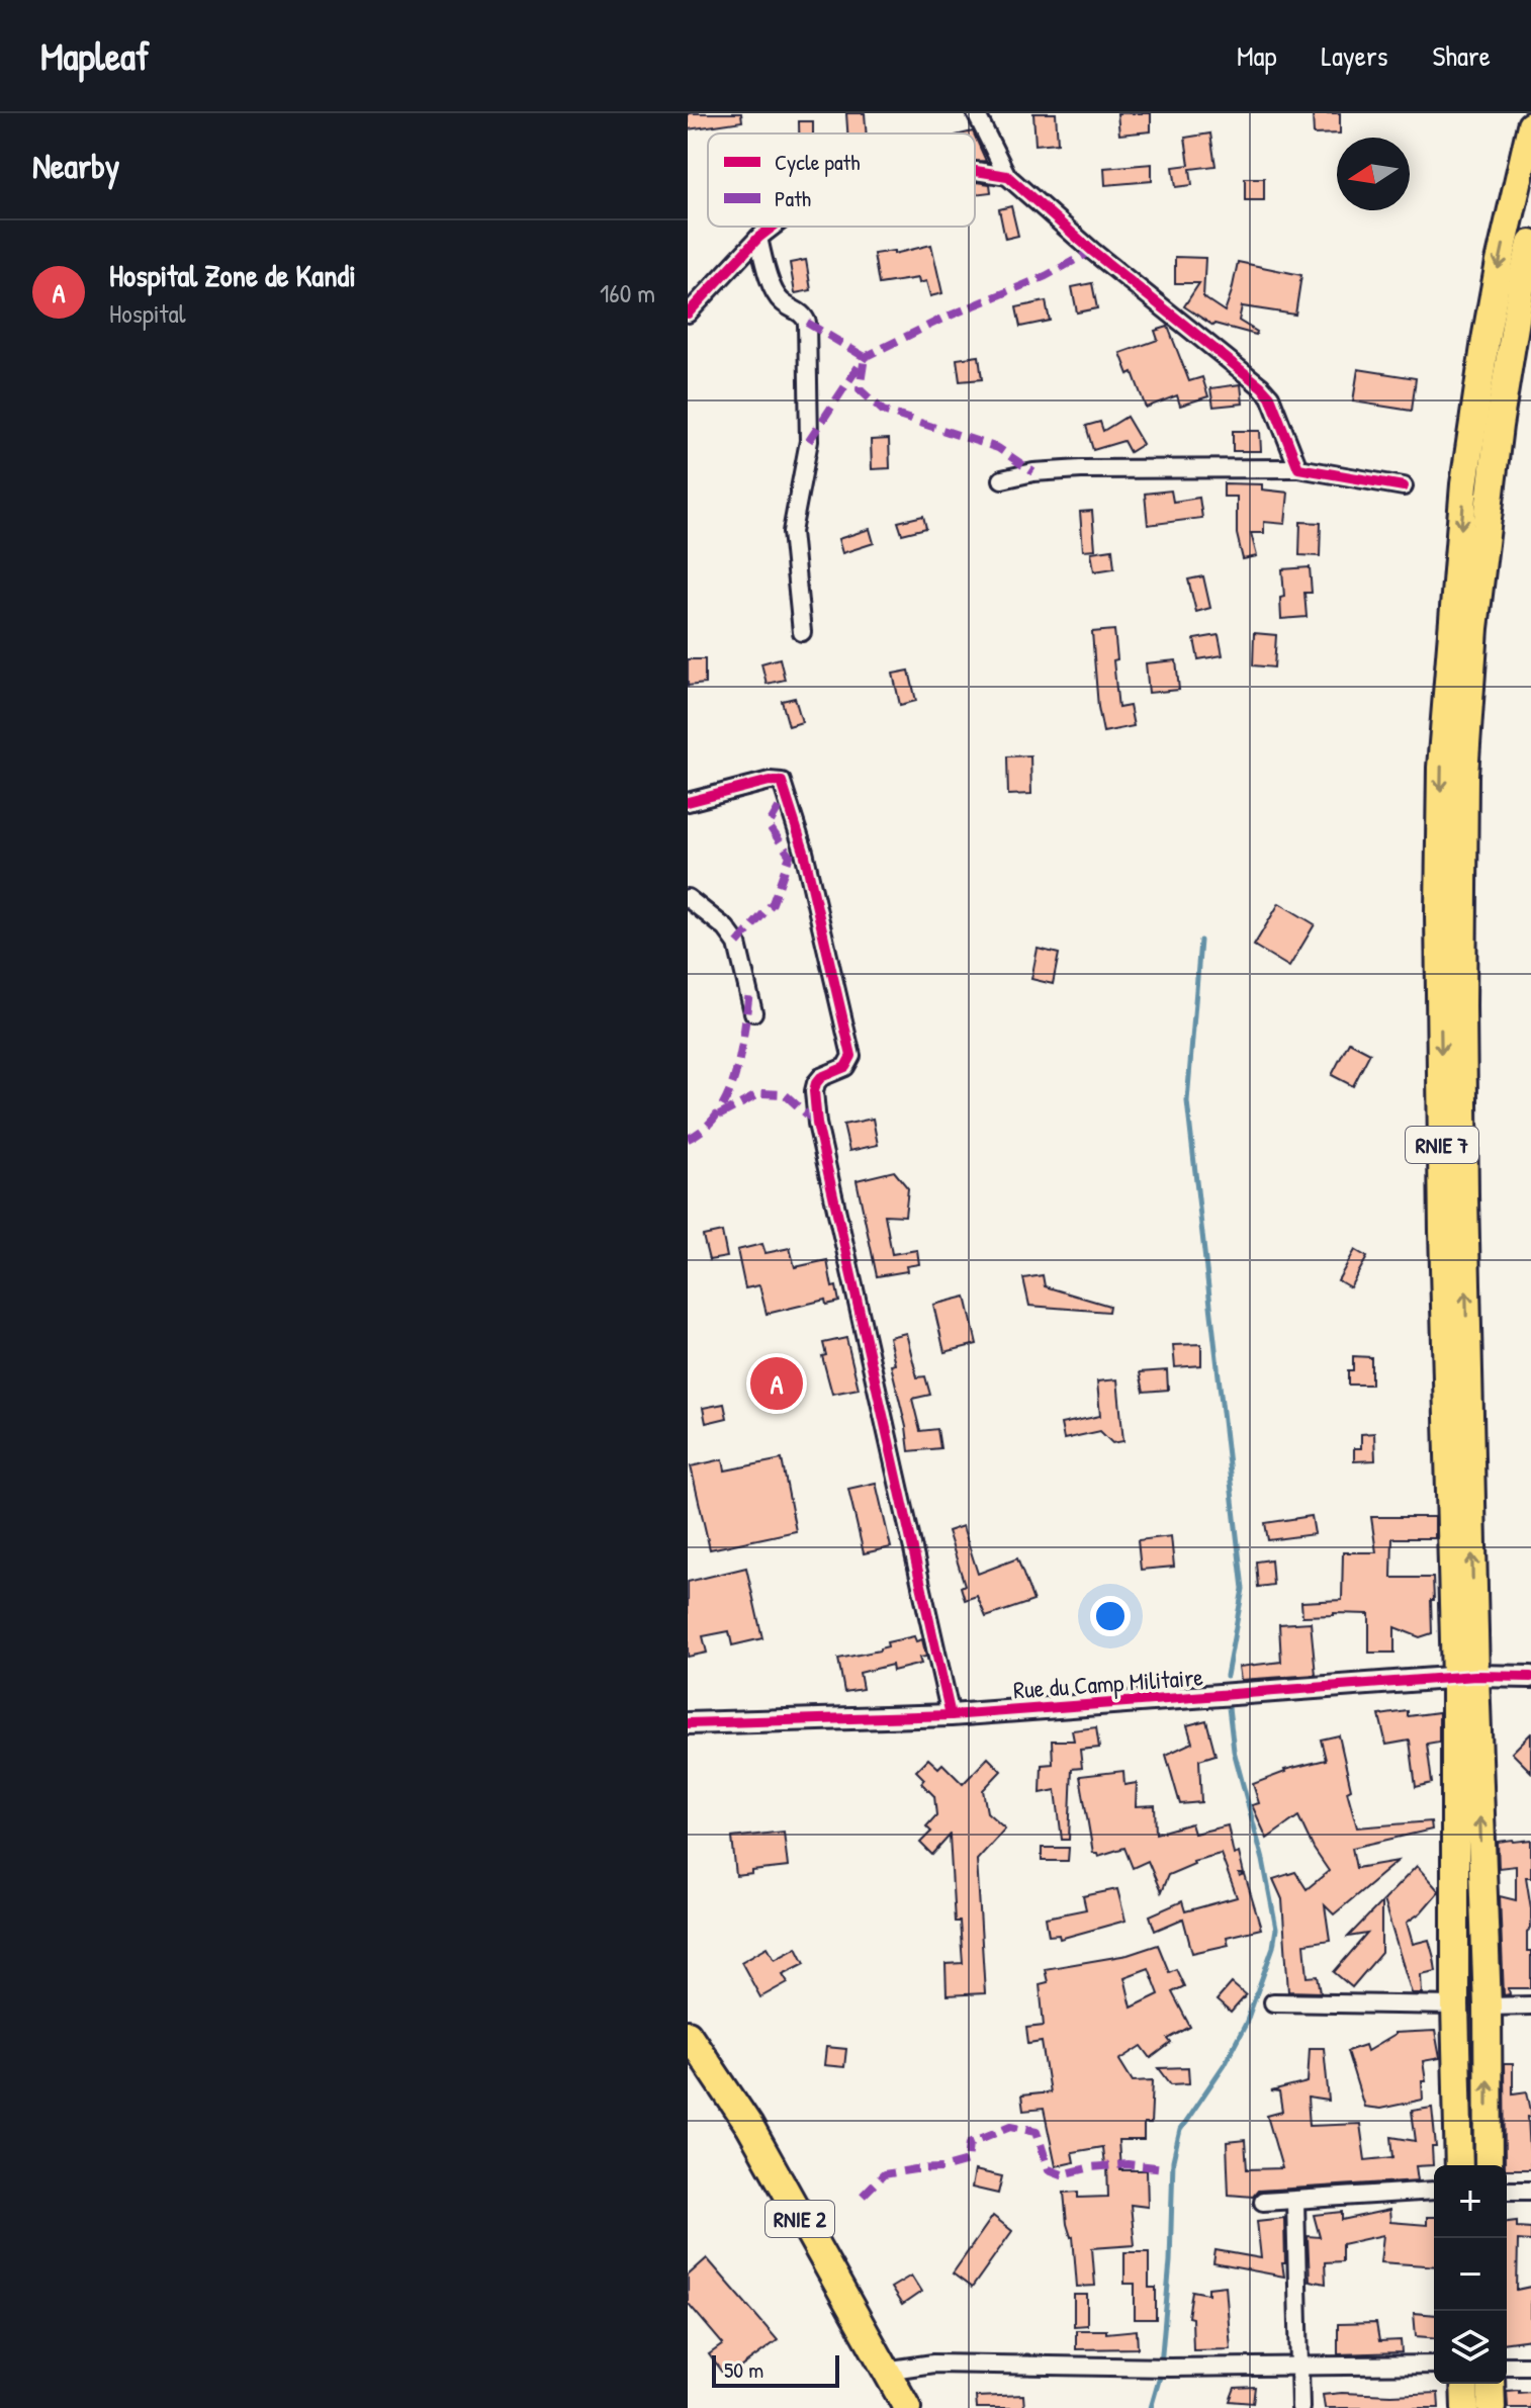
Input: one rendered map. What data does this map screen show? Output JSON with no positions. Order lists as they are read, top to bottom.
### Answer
{
  "streets": {
    "main road": ["RNIE 7", "RNIE 2"],
    "street": ["Rue du Camp Militaire"]
  },
  "crossings": [
    ["RNIE 7", "Rue du Camp Militaire"]
  ],
  "legend": ["Cycle path", "Path"],
  "scale_bar": "50 m",
  "north": "left",
  "page": {
    "header": "Mapleaf",
    "nav": ["Map", "Layers", "Share"],
    "heading": "Nearby",
    "list": [
      {
        "mark": "A",
        "name": "Hospital Zone de Kandi",
        "note": "Hospital",
        "value": "160 m"
      }
    ],
    "pins": "A",
    "map_buttons": ["+", "−"],
    "scale": "50 m"
  }
}
